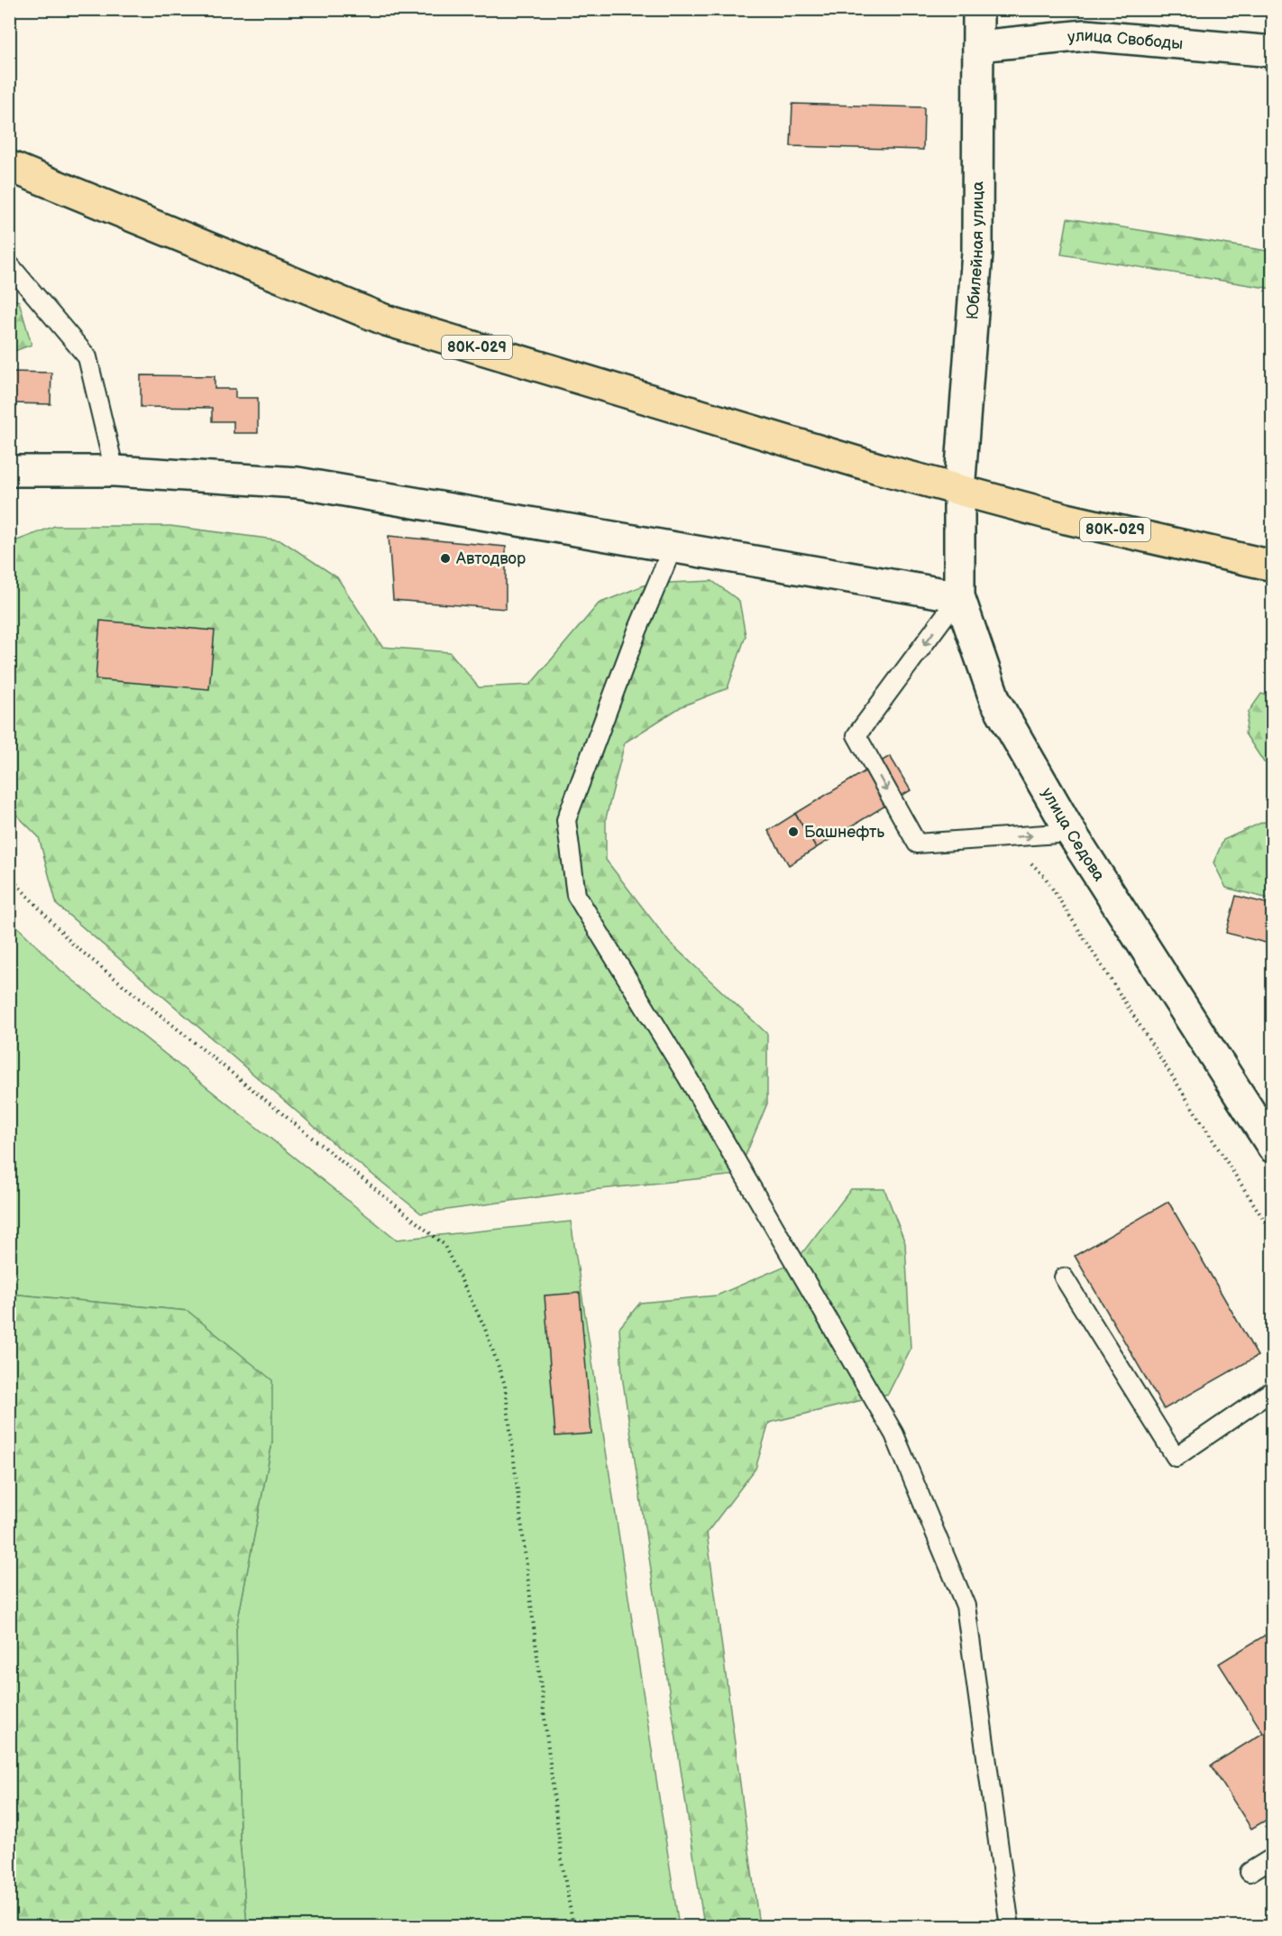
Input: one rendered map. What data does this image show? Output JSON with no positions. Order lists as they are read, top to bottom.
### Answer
{
  "streets": {
    "main road": ["80К-029"],
    "street": ["улица Свободы", "Юбилейная улица", "улица Седова"]
  },
  "crossings": [
    ["улица Свободы", "Юбилейная улица"],
    ["Юбилейная улица", "80К-029"],
    ["Юбилейная улица", "улица Седова"],
    ["80К-029", "улица Седова"]
  ],
  "places": ["Автодвор", "Башнефть"]
}
